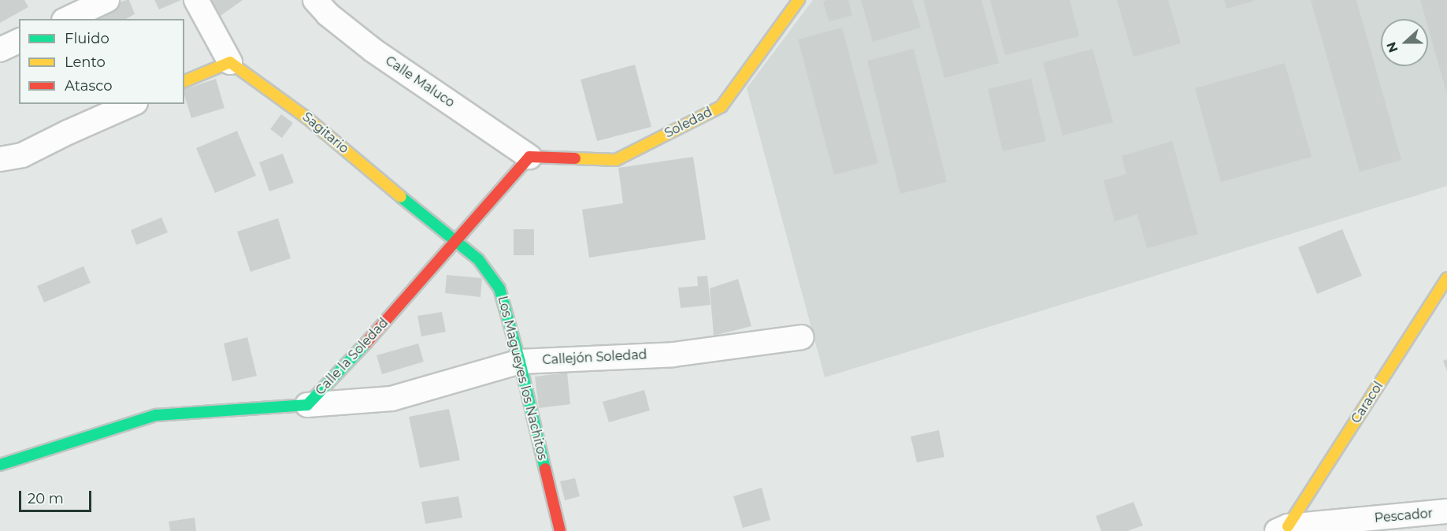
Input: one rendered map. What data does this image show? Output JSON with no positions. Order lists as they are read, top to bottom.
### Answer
{
  "streets": {
    "street": [
      "Calle Maluco",
      "Soledad",
      "Sagitario",
      "Calle la Soledad",
      "Callejón Soledad",
      "Los Magueyes los Nachitos",
      "Caracol",
      "Pescador"
    ]
  },
  "crossings": [
    ["Calle Maluco", "Soledad"],
    ["Calle Maluco", "Calle la Soledad"],
    ["Soledad", "Calle la Soledad"],
    ["Sagitario", "Calle la Soledad"],
    ["Sagitario", "Los Magueyes los Nachitos"],
    ["Calle la Soledad", "Callejón Soledad"],
    ["Calle la Soledad", "Los Magueyes los Nachitos"],
    ["Callejón Soledad", "Los Magueyes los Nachitos"],
    ["Caracol", "Pescador"]
  ],
  "legend": ["Fluido", "Lento", "Atasco"],
  "scale_bar": "20 m",
  "north": "left"
}
